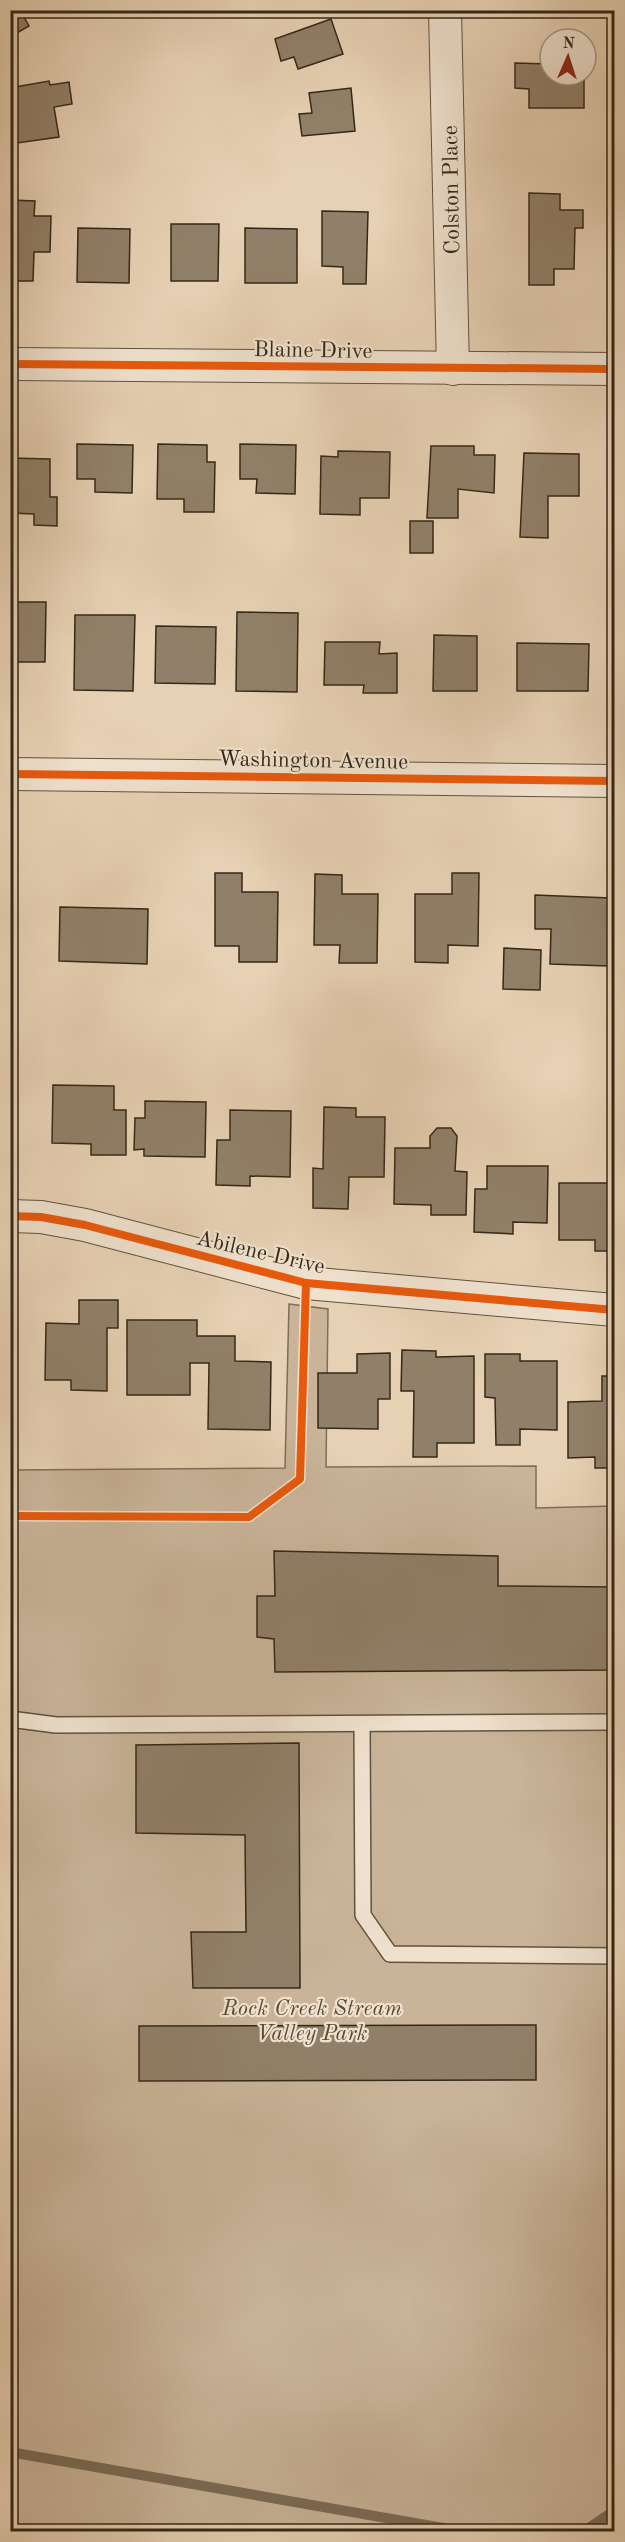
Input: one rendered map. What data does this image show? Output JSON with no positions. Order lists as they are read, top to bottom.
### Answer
{
  "streets": {
    "street": [
      "Colston Place",
      "Blaine Drive",
      "Washington Avenue",
      "Abilene Drive"
    ]
  },
  "crossings": [
    ["Colston Place", "Blaine Drive"]
  ],
  "parks": ["Rock Creek Stream Valley Park"],
  "north": "top"
}
